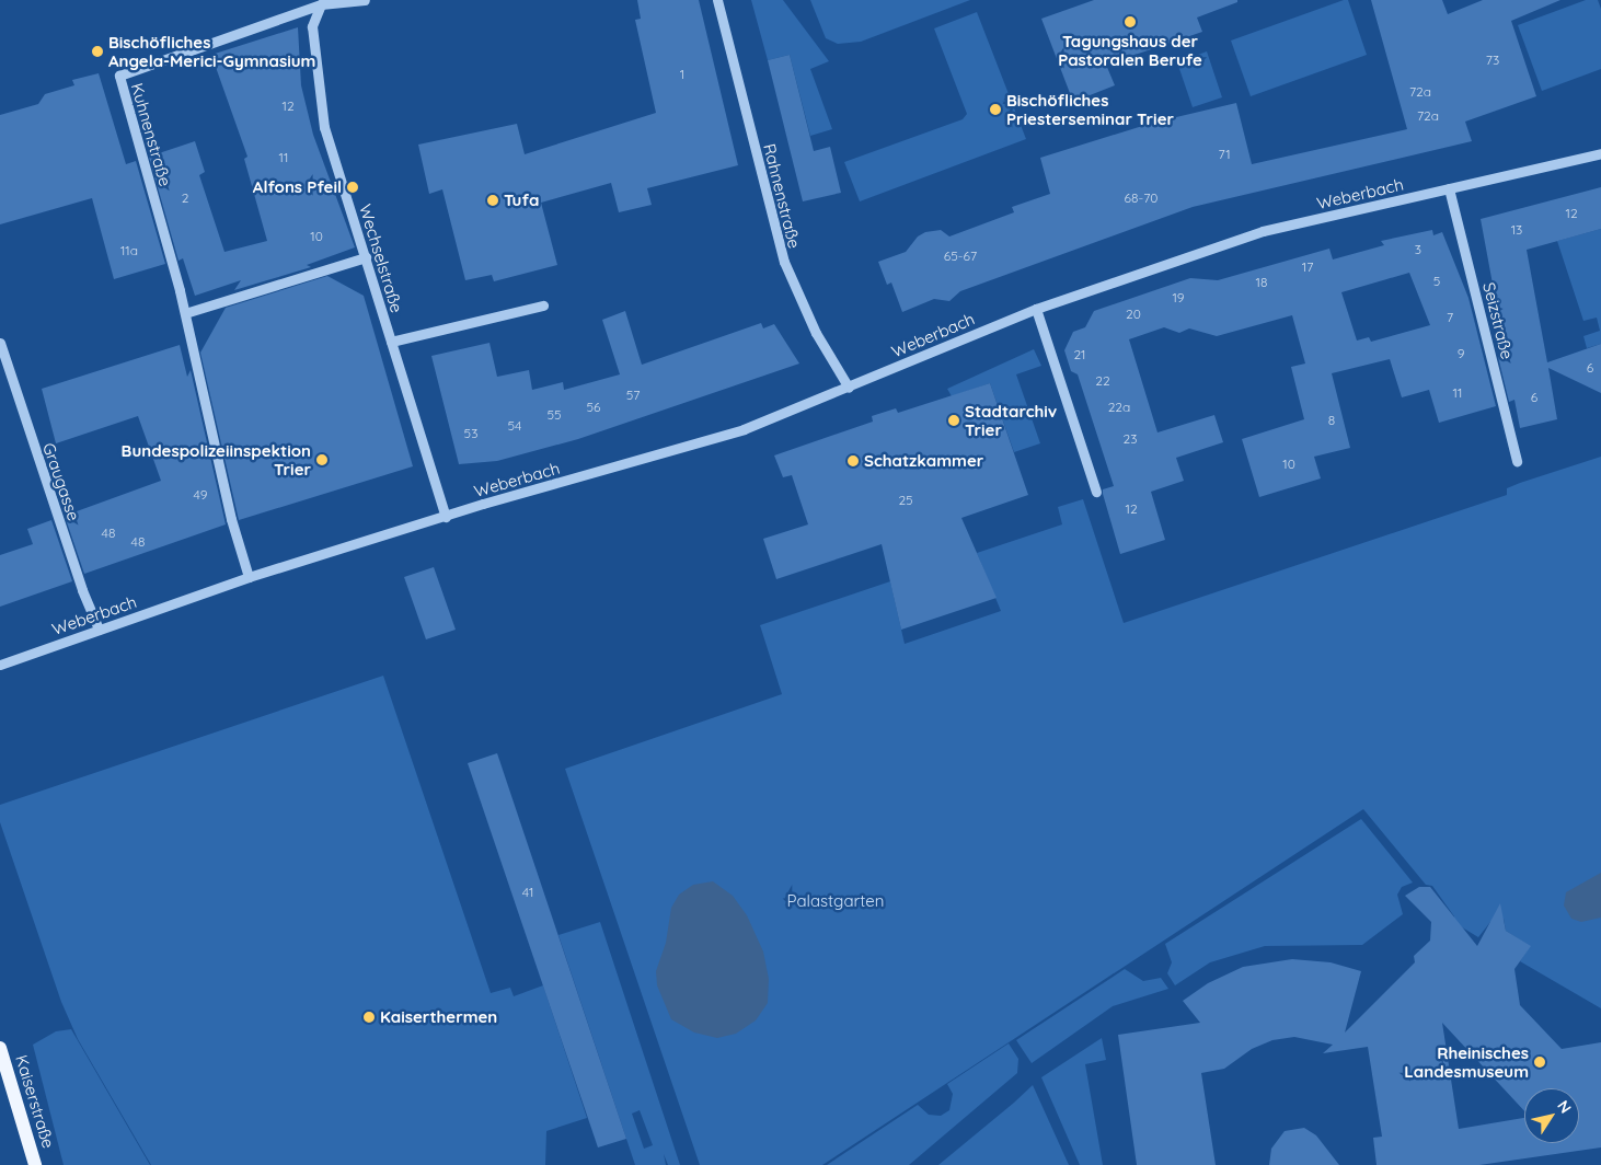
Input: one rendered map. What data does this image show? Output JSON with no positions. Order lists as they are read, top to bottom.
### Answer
{
  "streets": {
    "main road": ["Kaiserstraße"],
    "street": [
      "Kuhnenstraße",
      "Weberbach",
      "Rahnenstraße",
      "Wechselstraße",
      "Seizstraße",
      "Graugasse"
    ]
  },
  "crossings": [
    ["Kuhnenstraße", "Weberbach"],
    ["Kuhnenstraße", "Wechselstraße"],
    ["Weberbach", "Rahnenstraße"],
    ["Weberbach", "Wechselstraße"],
    ["Weberbach", "Seizstraße"],
    ["Weberbach", "Graugasse"]
  ],
  "parks": ["Palastgarten"],
  "places": [
    "Tagungshaus der Pastoralen Berufe",
    "Bischöfliches Angela-Merici-Gymnasium",
    "Bischöfliches Priesterseminar Trier",
    "Alfons Pfeil",
    "Tufa",
    "Stadtarchiv Trier",
    "Bundespolizeiinspektion Trier",
    "Schatzkammer",
    "Kaiserthermen",
    "Rheinisches Landesmuseum"
  ],
  "house_numbers": [
    "73",
    "1",
    "72a",
    "12",
    "72a",
    "71",
    "11",
    "2",
    "68-70",
    "12",
    "13",
    "10",
    "3",
    "11a",
    "65-67",
    "17",
    "5",
    "18",
    "19",
    "20",
    "7",
    "9",
    "21",
    "6",
    "22",
    "11",
    "57",
    "6",
    "56",
    "22a",
    "55",
    "8",
    "54",
    "53",
    "23",
    "10",
    "49",
    "25",
    "12",
    "48",
    "48",
    "41"
  ],
  "north": "top right"
}
